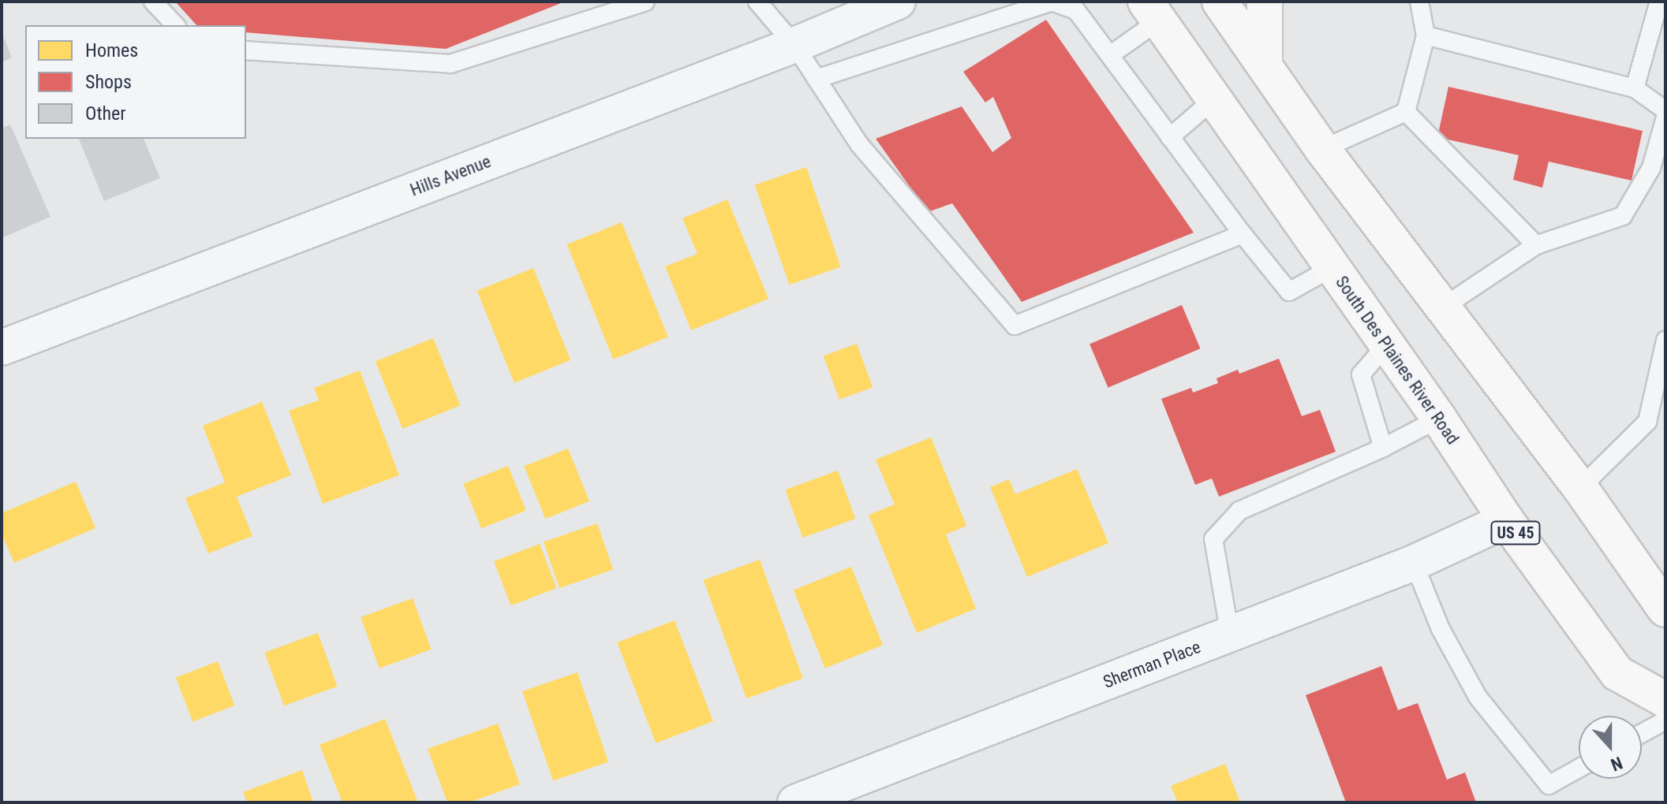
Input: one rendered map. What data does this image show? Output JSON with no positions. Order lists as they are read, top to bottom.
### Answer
{
  "streets": {
    "main road": ["South Des Plaines River Road", "US 45"],
    "street": ["Hills Avenue", "Sherman Place"]
  },
  "crossings": [
    ["South Des Plaines River Road", "Sherman Place"]
  ],
  "legend": ["Homes", "Shops", "Other"],
  "north": "bottom"
}
